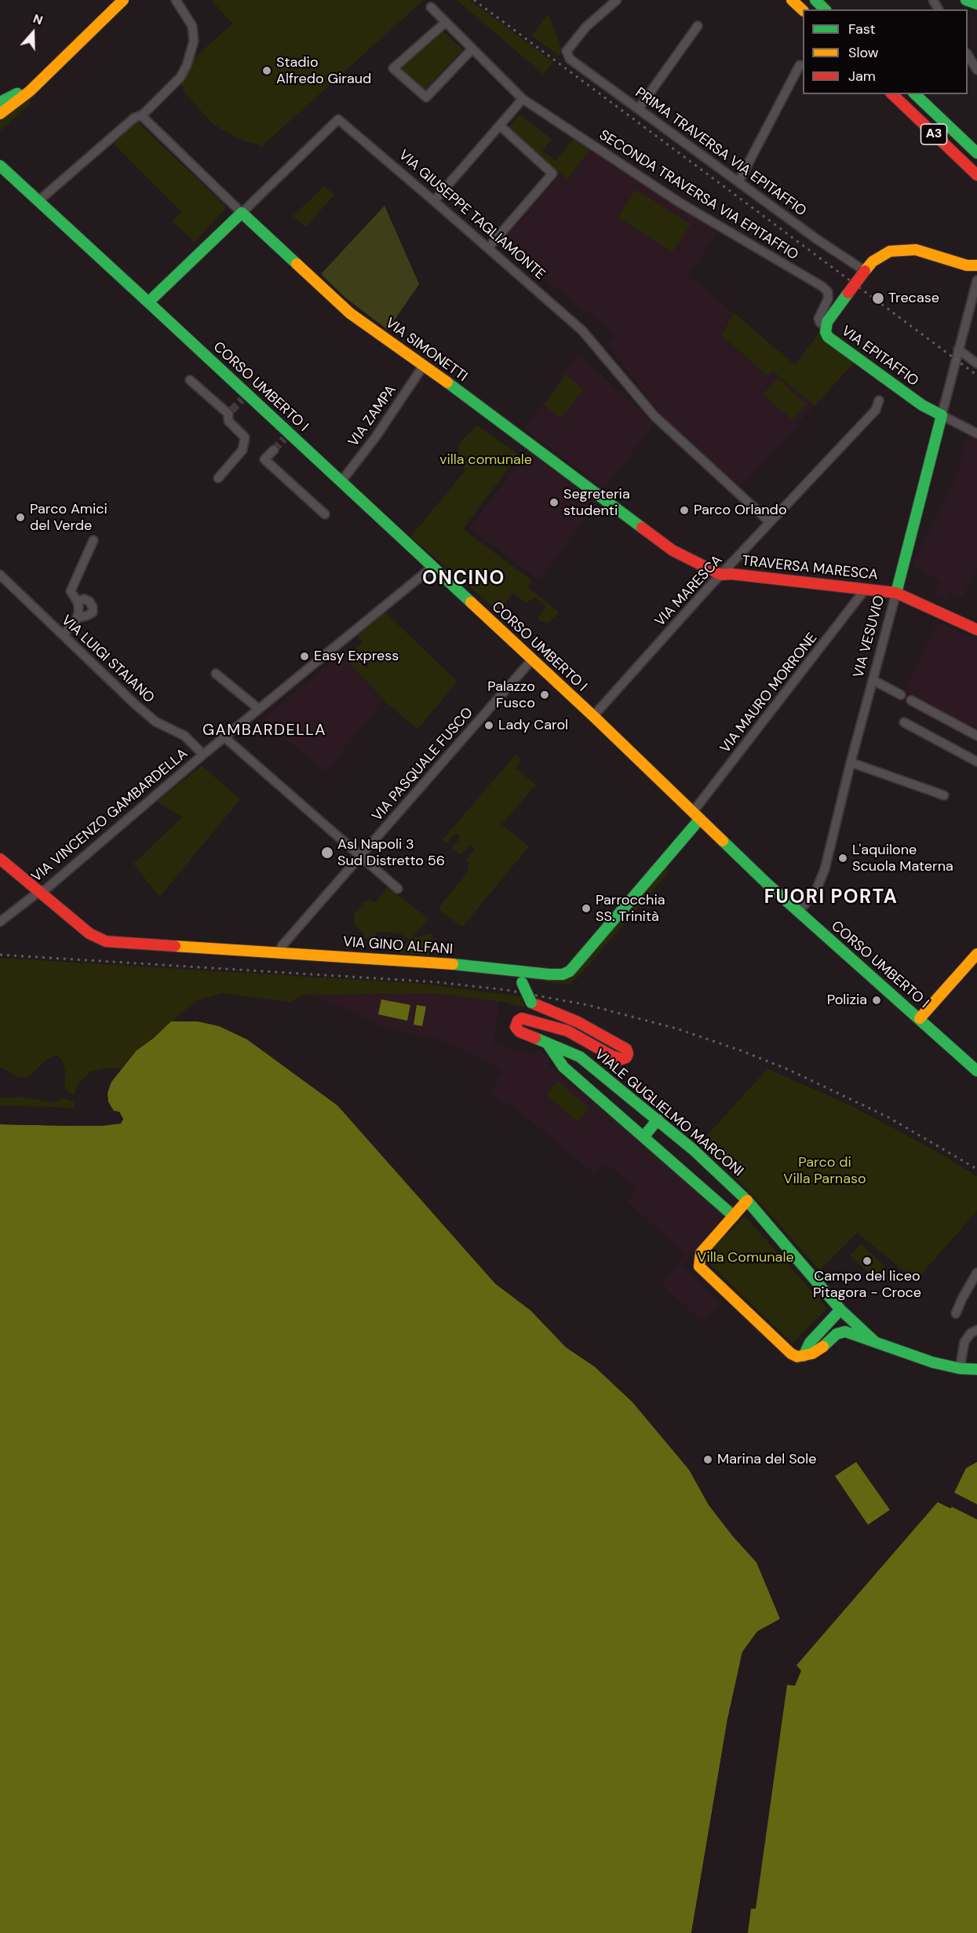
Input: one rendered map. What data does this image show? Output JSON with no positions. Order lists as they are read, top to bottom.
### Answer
{
  "streets": {
    "main road": [
      "A3",
      "VIA GIUSEPPE TAGLIAMONTE",
      "VIA SIMONETTI",
      "VIA EPITAFFIO",
      "CORSO UMBERTO I",
      "TRAVERSA MARESCA",
      "VIA VESUVIO",
      "VIA GINO ALFANI",
      "VIALE GUGLIELMO MARCONI"
    ],
    "street": [
      "PRIMA TRAVERSA VIA EPITAFFIO",
      "SECONDA TRAVERSA VIA EPITAFFIO",
      "VIA ZAMPA",
      "VIA MARESCA",
      "VIA LUIGI STAIANO",
      "VIA MAURO MORRONE",
      "VIA PASQUALE FUSCO",
      "VIA VINCENZO GAMBARDELLA"
    ]
  },
  "crossings": [
    ["PRIMA TRAVERSA VIA EPITAFFIO", "VIA EPITAFFIO"],
    ["SECONDA TRAVERSA VIA EPITAFFIO", "VIA EPITAFFIO"],
    ["VIA GIUSEPPE TAGLIAMONTE", "VIA SIMONETTI"],
    ["VIA GIUSEPPE TAGLIAMONTE", "CORSO UMBERTO I"],
    ["VIA GIUSEPPE TAGLIAMONTE", "VIA MARESCA"],
    ["VIA SIMONETTI", "VIA ZAMPA"],
    ["VIA SIMONETTI", "TRAVERSA MARESCA"],
    ["VIA SIMONETTI", "VIA MARESCA"],
    ["VIA EPITAFFIO", "VIA VESUVIO"],
    ["CORSO UMBERTO I", "VIA ZAMPA"],
    ["CORSO UMBERTO I", "VIA MARESCA"],
    ["CORSO UMBERTO I", "VIA VESUVIO"],
    ["CORSO UMBERTO I", "VIA MAURO MORRONE"],
    ["CORSO UMBERTO I", "VIA PASQUALE FUSCO"],
    ["CORSO UMBERTO I", "VIA VINCENZO GAMBARDELLA"],
    ["CORSO UMBERTO I", "VIA GINO ALFANI"],
    ["TRAVERSA MARESCA", "VIA MARESCA"],
    ["TRAVERSA MARESCA", "VIA VESUVIO"],
    ["TRAVERSA MARESCA", "VIA MAURO MORRONE"],
    ["VIA LUIGI STAIANO", "VIA VINCENZO GAMBARDELLA"],
    ["VIA MAURO MORRONE", "VIA GINO ALFANI"],
    ["VIA PASQUALE FUSCO", "VIA GINO ALFANI"],
    ["VIA VINCENZO GAMBARDELLA", "VIA GINO ALFANI"],
    ["VIA GINO ALFANI", "VIALE GUGLIELMO MARCONI"]
  ],
  "districts": ["ONCINO", "GAMBARDELLA", "FUORI PORTA"],
  "parks": ["villa comunale", "Parco di Villa Parnaso", "Villa Comunale"],
  "places": [
    "Stadio Alfredo Giraud",
    "Trecase",
    "Segreteria studenti",
    "Parco Orlando",
    "Parco Amici del Verde",
    "Easy Express",
    "Palazzo Fusco",
    "Lady Carol",
    "Asl Napoli 3 Sud Distretto 56",
    "L'aquilone Scuola Materna",
    "Parrocchia SS. Trinità",
    "Polizia",
    "Campo del liceo Pitagora - Croce",
    "Marina del Sole"
  ],
  "legend": ["Fast", "Slow", "Jam"],
  "north": "top"
}
